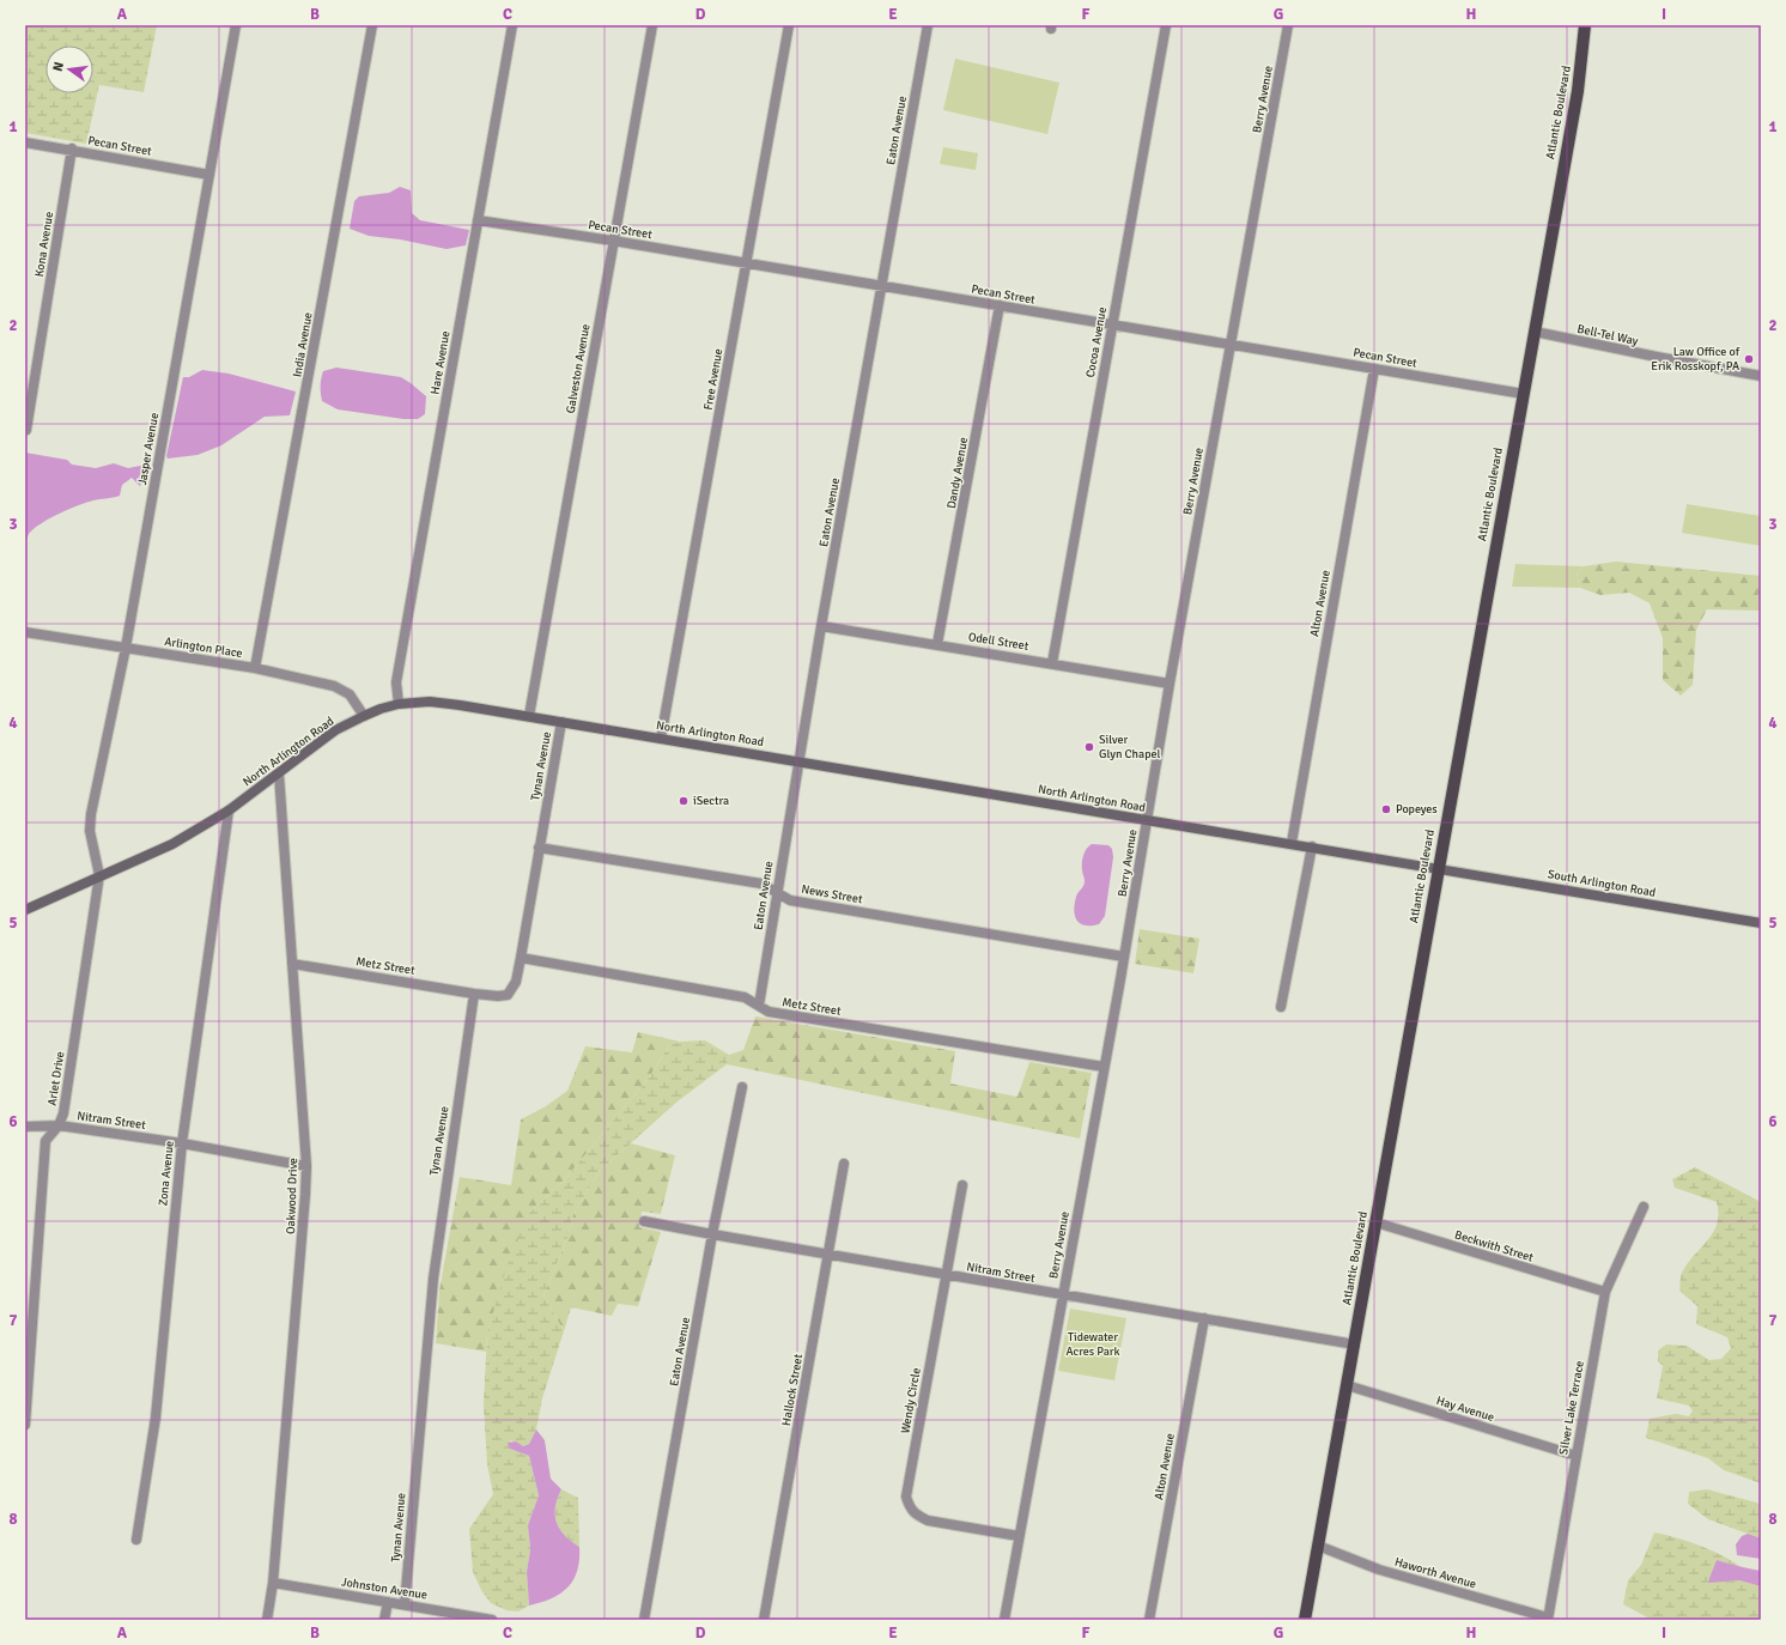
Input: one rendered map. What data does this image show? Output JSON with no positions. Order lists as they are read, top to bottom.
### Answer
{
  "streets": {
    "main road": ["Atlantic Boulevard", "North Arlington Road", "South Arlington Road"],
    "street": [
      "Berry Avenue",
      "Eaton Avenue",
      "Pecan Street",
      "Kona Avenue",
      "Bell-Tel Way",
      "Cocoa Avenue",
      "India Avenue",
      "Hare Avenue",
      "Galveston Avenue",
      "Free Avenue",
      "Jasper Avenue",
      "Dandy Avenue",
      "Alton Avenue",
      "Odell Street",
      "Arlington Place",
      "Tynan Avenue",
      "News Street",
      "Metz Street",
      "Arlet Drive",
      "Nitram Street",
      "Zona Avenue",
      "Oakwood Drive",
      "Beckwith Street",
      "Hallock Street",
      "Wendy Circle",
      "Silver Lake Terrace",
      "Hay Avenue",
      "Haworth Avenue",
      "Johnston Avenue"
    ]
  },
  "crossings": [
    ["Berry Avenue", "Pecan Street"],
    ["Berry Avenue", "Odell Street"],
    ["Berry Avenue", "North Arlington Road"],
    ["Berry Avenue", "News Street"],
    ["Berry Avenue", "Metz Street"],
    ["Berry Avenue", "Nitram Street"],
    ["Berry Avenue", "Wendy Circle"],
    ["Atlantic Boulevard", "Pecan Street"],
    ["Atlantic Boulevard", "Bell-Tel Way"],
    ["Atlantic Boulevard", "North Arlington Road"],
    ["Atlantic Boulevard", "South Arlington Road"],
    ["Atlantic Boulevard", "Nitram Street"],
    ["Atlantic Boulevard", "Beckwith Street"],
    ["Atlantic Boulevard", "Hay Avenue"],
    ["Atlantic Boulevard", "Haworth Avenue"],
    ["Eaton Avenue", "Pecan Street"],
    ["Eaton Avenue", "Odell Street"],
    ["Eaton Avenue", "North Arlington Road"],
    ["Eaton Avenue", "News Street"],
    ["Eaton Avenue", "Metz Street"],
    ["Eaton Avenue", "Nitram Street"],
    ["Pecan Street", "Kona Avenue"],
    ["Pecan Street", "Cocoa Avenue"],
    ["Pecan Street", "Hare Avenue"],
    ["Pecan Street", "Galveston Avenue"],
    ["Pecan Street", "Free Avenue"],
    ["Pecan Street", "Jasper Avenue"],
    ["Pecan Street", "Dandy Avenue"],
    ["Pecan Street", "Alton Avenue"],
    ["Cocoa Avenue", "Odell Street"],
    ["India Avenue", "Arlington Place"],
    ["Hare Avenue", "North Arlington Road"],
    ["Galveston Avenue", "North Arlington Road"],
    ["Free Avenue", "North Arlington Road"],
    ["Jasper Avenue", "Arlington Place"],
    ["Jasper Avenue", "North Arlington Road"],
    ["Jasper Avenue", "Arlet Drive"],
    ["Dandy Avenue", "Odell Street"],
    ["Alton Avenue", "North Arlington Road"],
    ["Alton Avenue", "Nitram Street"],
    ["Arlington Place", "North Arlington Road"],
    ["North Arlington Road", "Tynan Avenue"],
    ["North Arlington Road", "South Arlington Road"],
    ["North Arlington Road", "Arlet Drive"],
    ["North Arlington Road", "Zona Avenue"],
    ["North Arlington Road", "Oakwood Drive"],
    ["Tynan Avenue", "News Street"],
    ["Tynan Avenue", "Metz Street"],
    ["Tynan Avenue", "Johnston Avenue"],
    ["Metz Street", "Oakwood Drive"],
    ["Arlet Drive", "Nitram Street"],
    ["Nitram Street", "Zona Avenue"],
    ["Nitram Street", "Oakwood Drive"],
    ["Nitram Street", "Hallock Street"],
    ["Nitram Street", "Wendy Circle"],
    ["Oakwood Drive", "Johnston Avenue"],
    ["Beckwith Street", "Silver Lake Terrace"],
    ["Silver Lake Terrace", "Hay Avenue"],
    ["Silver Lake Terrace", "Haworth Avenue"]
  ],
  "parks": ["Tidewater Acres Park"],
  "places": [
    "Law Office of Erik Rosskopf, PA",
    "Silver Glyn Chapel",
    "iSectra",
    "Popeyes"
  ],
  "north": "left",
  "grid": {
    "columns": [
      "A",
      "B",
      "C",
      "D",
      "E",
      "F",
      "G",
      "H",
      "I"
    ],
    "rows": [
      "1",
      "2",
      "3",
      "4",
      "5",
      "6",
      "7",
      "8"
    ]
  }
}
